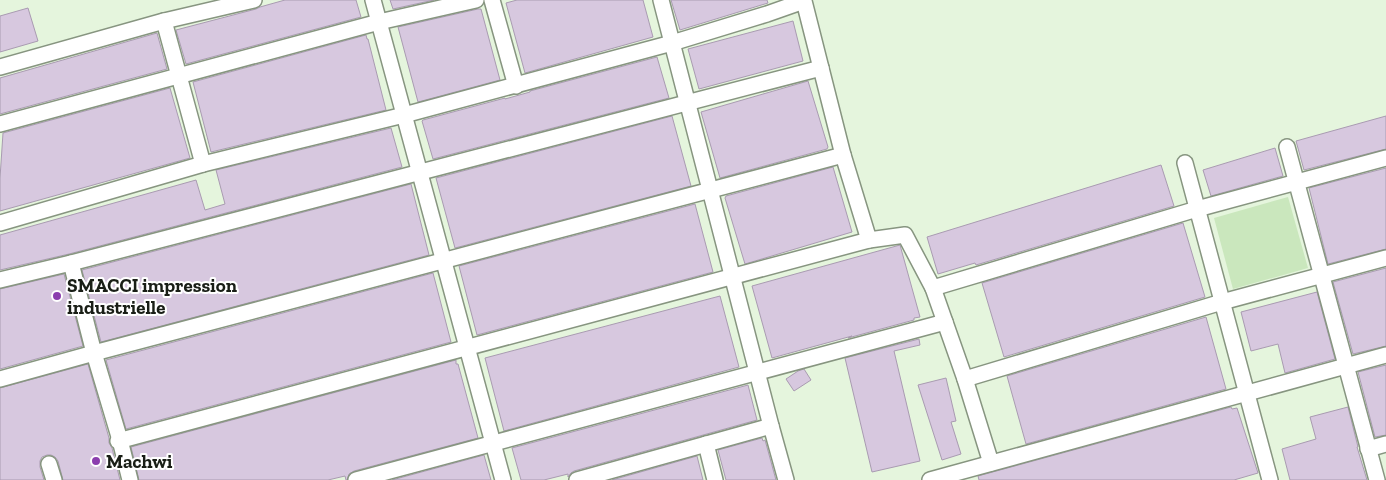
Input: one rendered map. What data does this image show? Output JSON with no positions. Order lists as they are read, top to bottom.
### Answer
{
  "places": ["SMACCI impression industrielle", "Machwi"]
}
